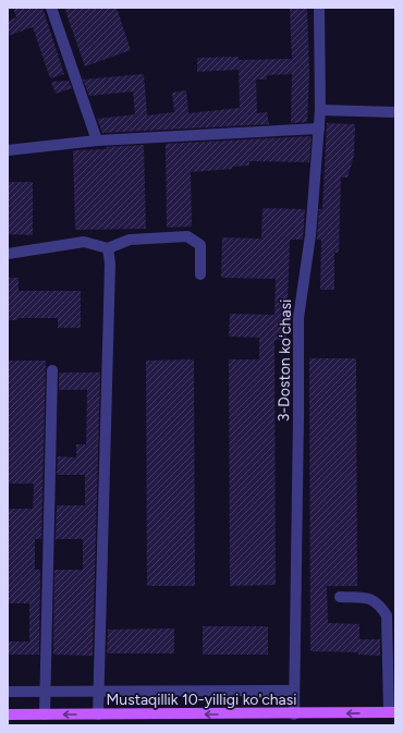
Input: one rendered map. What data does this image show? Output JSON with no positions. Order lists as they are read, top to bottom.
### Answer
{
  "streets": {
    "main road": ["Mustaqillik 10-yilligi ko'chasi"],
    "street": ["3-Doston koʻchasi"]
  },
  "crossings": [
    ["3-Doston koʻchasi", "Mustaqillik 10-yilligi ko'chasi"]
  ],
  "one_way": ["Mustaqillik 10-yilligi ko'chasi"]
}
